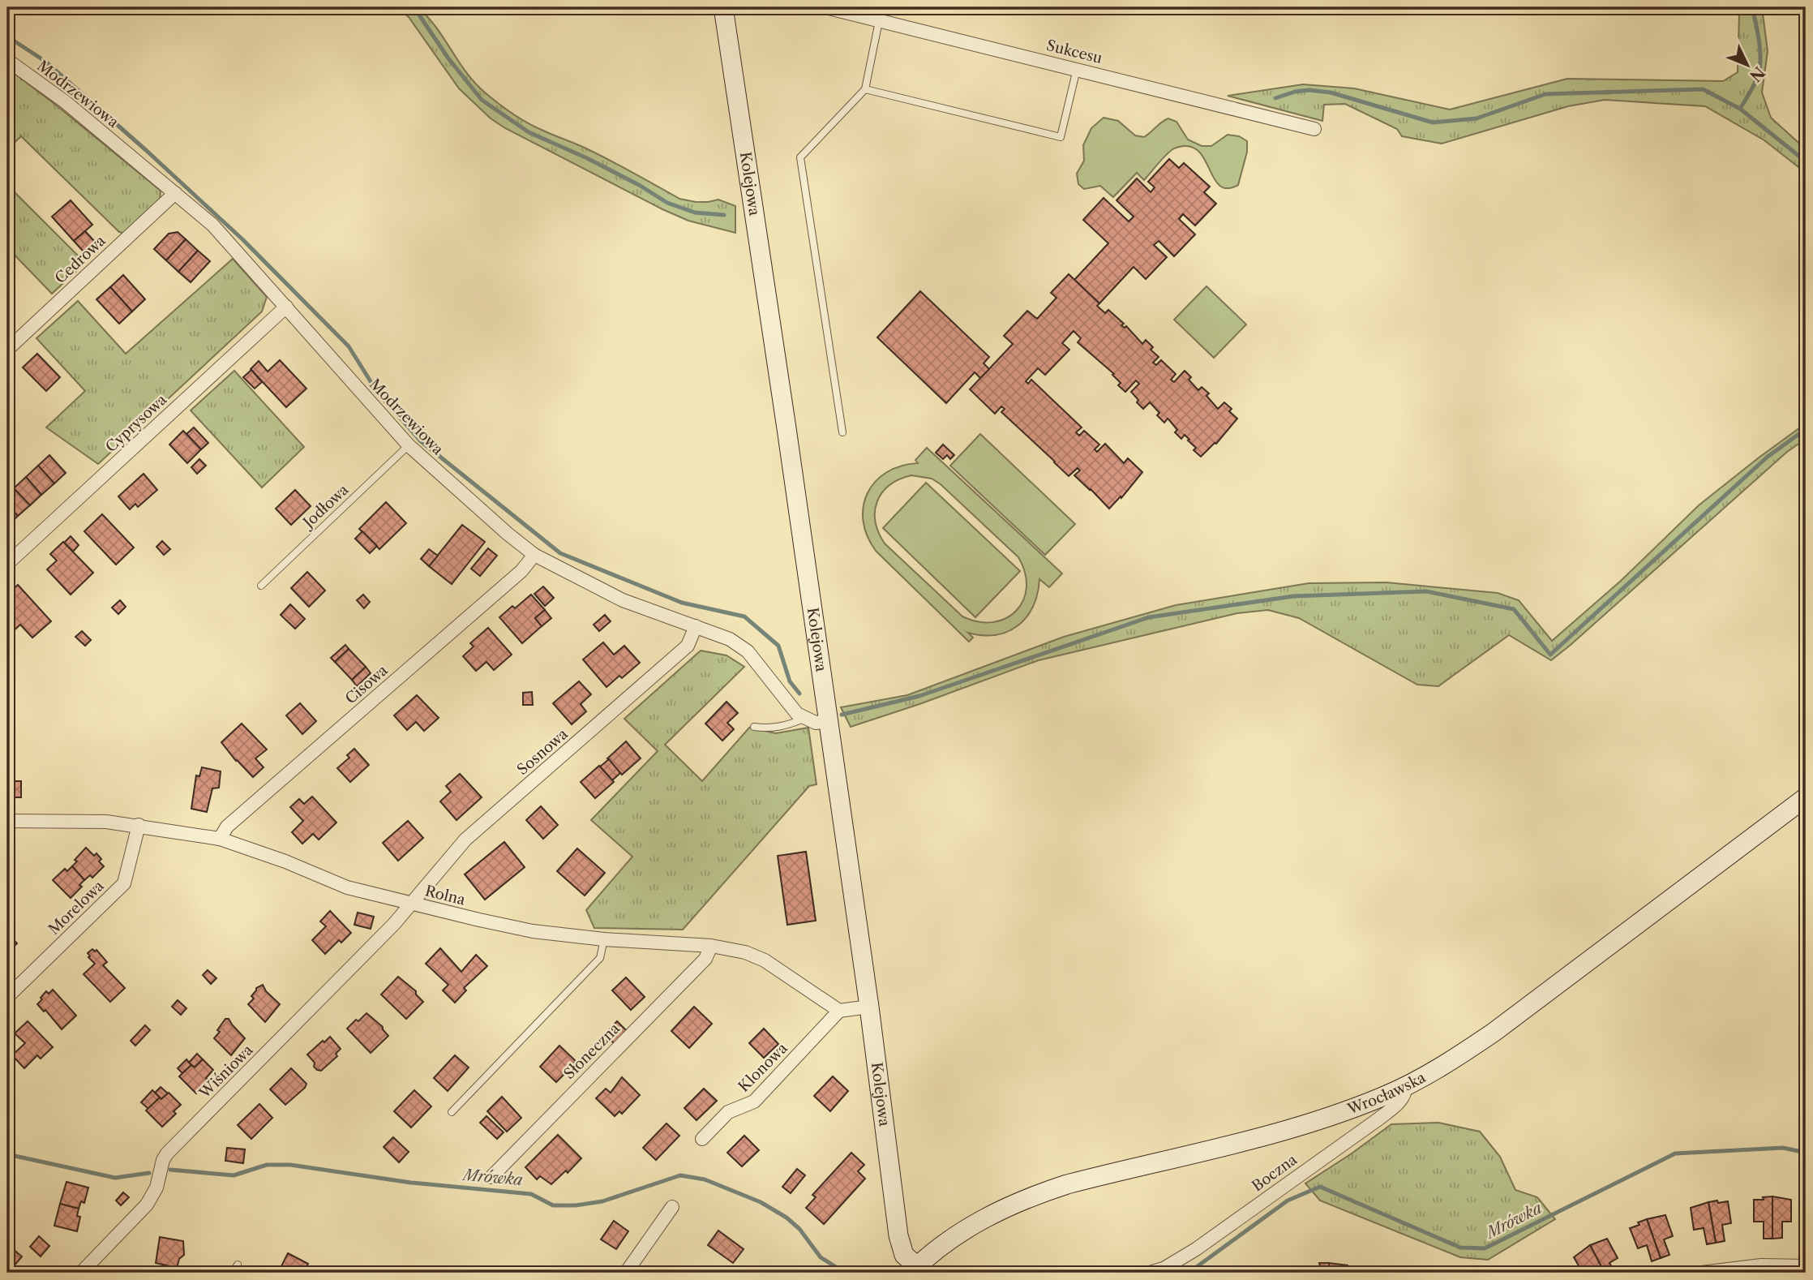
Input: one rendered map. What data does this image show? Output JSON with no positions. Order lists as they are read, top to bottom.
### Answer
{
  "streets": {
    "street": [
      "Sukcesu",
      "Modrzewiowa",
      "Kolejowa",
      "Cedrowa",
      "Cyprysowa",
      "Cisowa",
      "Sosnowa",
      "Rolna",
      "Morelowa",
      "Słoneczna",
      "Klonowa",
      "Wiśniowa",
      "Wrocławska",
      "Boczna"
    ],
    "lane": ["Jodłowa"]
  },
  "crossings": [
    ["Modrzewiowa", "Cedrowa"],
    ["Modrzewiowa", "Cyprysowa"],
    ["Modrzewiowa", "Jodłowa"],
    ["Modrzewiowa", "Cisowa"],
    ["Modrzewiowa", "Sosnowa"],
    ["Kolejowa", "Wrocławska"],
    ["Cisowa", "Rolna"],
    ["Sosnowa", "Rolna"],
    ["Sosnowa", "Wiśniowa"],
    ["Rolna", "Morelowa"],
    ["Rolna", "Słoneczna"],
    ["Rolna", "Klonowa"],
    ["Rolna", "Wiśniowa"],
    ["Wrocławska", "Boczna"]
  ],
  "water": ["Mrówka"],
  "north": "bottom right"
}
